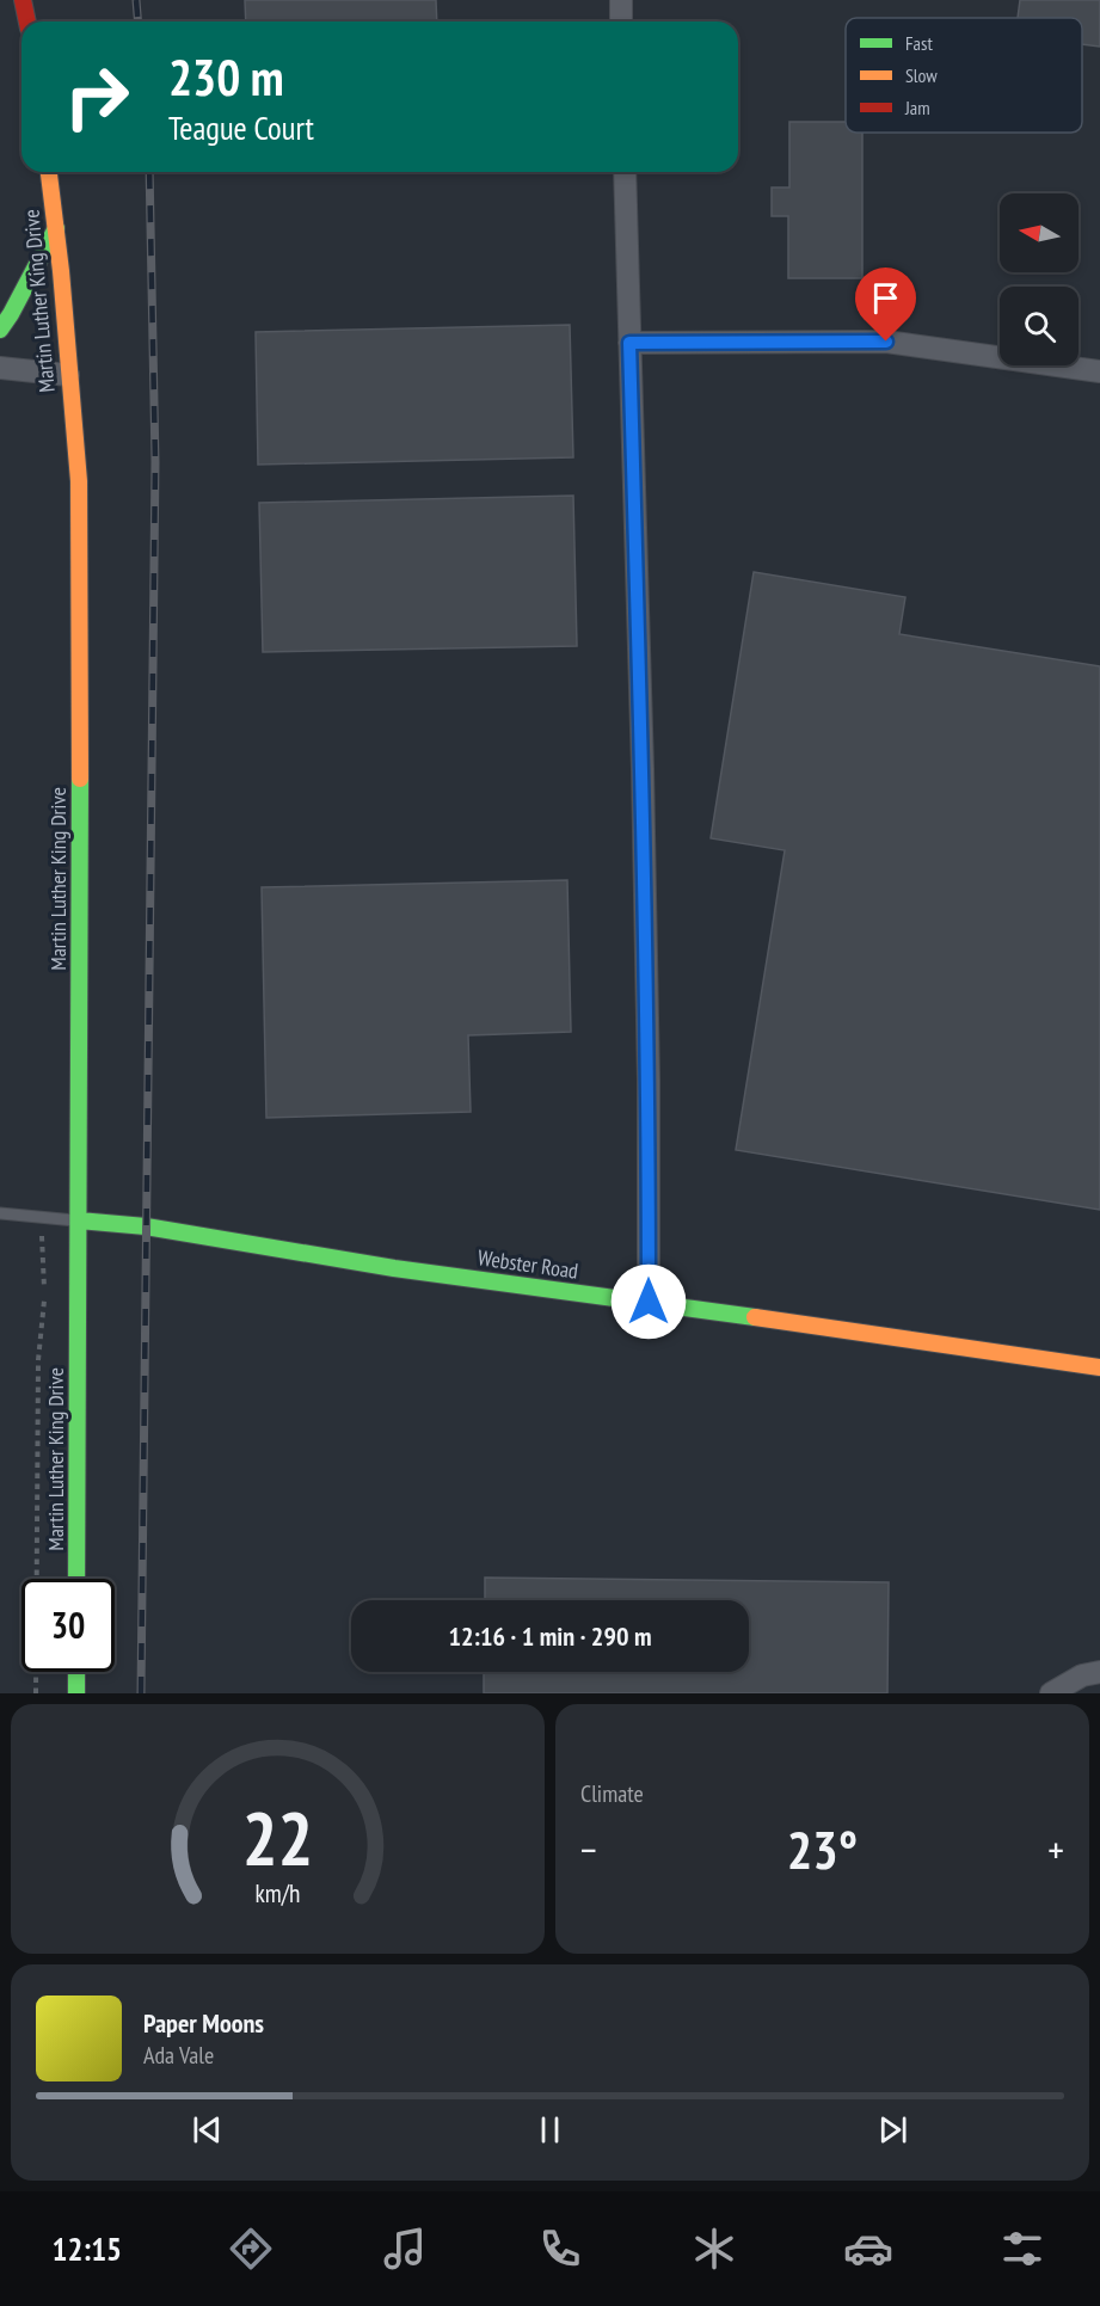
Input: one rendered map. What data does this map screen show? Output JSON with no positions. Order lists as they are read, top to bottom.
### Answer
{
  "streets": {
    "main road": ["Martin Luther King Drive", "Webster Road"]
  },
  "crossings": [
    ["Martin Luther King Drive", "Webster Road"]
  ],
  "legend": ["Fast", "Slow", "Jam"],
  "north": "left",
  "page": {
    "turn": ["230 m", "Teague Court"],
    "limit": "30",
    "trip": "12:16 · 1 min · 290 m",
    "tile": "Climate",
    "heat": ["−", "23°", "+"],
    "song": ["Paper Moons", "Ada Vale"],
    "tabs": "12:15",
    "gauge": ["22", "km/h"]
  }
}
